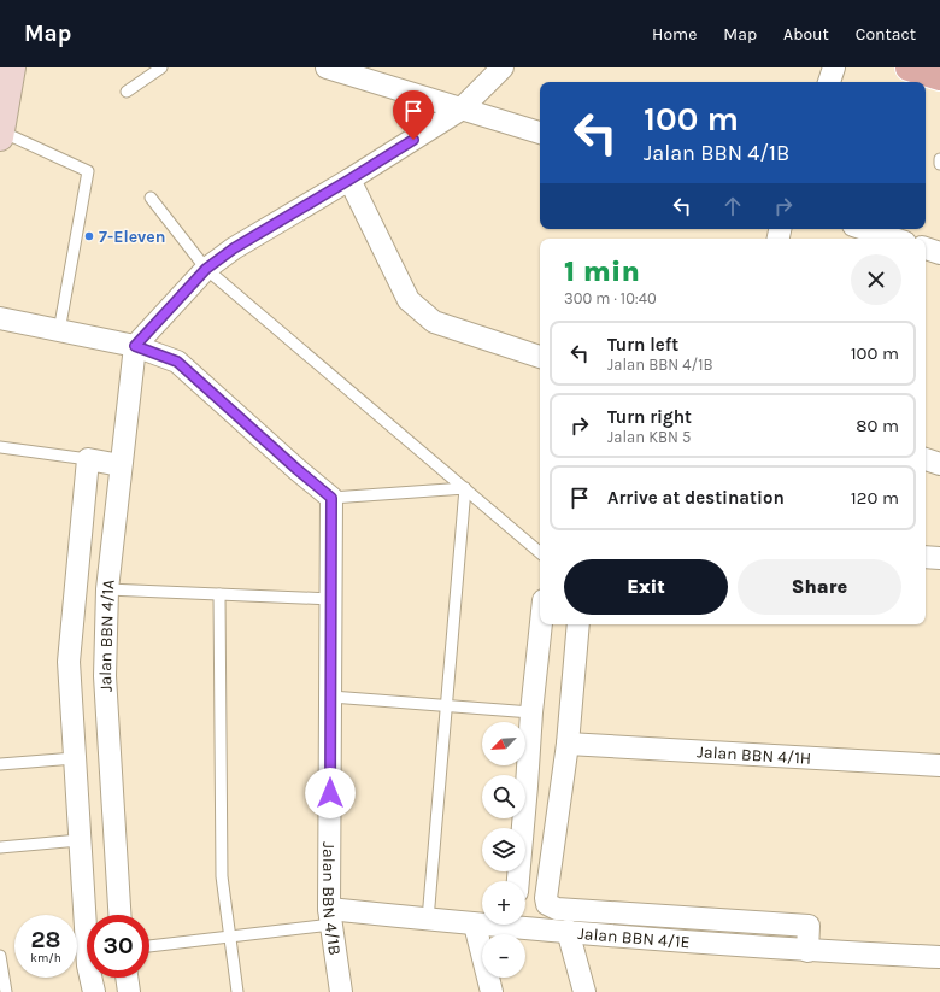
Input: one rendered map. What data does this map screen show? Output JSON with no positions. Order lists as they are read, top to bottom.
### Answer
{
  "streets": {
    "street": [
      "Jalan BBN 4/1A",
      "Jalan BBN 4/1H",
      "Jalan BBN 4/1B",
      "Jalan BBN 4/1E"
    ]
  },
  "crossings": [
    ["Jalan BBN 4/1B", "Jalan BBN 4/1E"]
  ],
  "places": ["7-Eleven"],
  "north": "bottom left",
  "page": {
    "header": "Map",
    "nav": [
      "Home",
      "Map",
      "About",
      "Contact"
    ],
    "turn": ["100 m", "Jalan BBN 4/1B"],
    "heading": ["1 min", "300 m · 10:40"],
    "list": [
      {
        "name": "Turn left",
        "note": "Jalan BBN 4/1B",
        "value": "100 m"
      },
      {
        "name": "Turn right",
        "note": "Jalan KBN 5",
        "value": "80 m"
      },
      {
        "name": "Arrive at destination",
        "value": "120 m"
      }
    ],
    "buttons": ["Exit", "Share"],
    "map_buttons": ["+", "−"],
    "speed": "28 km/h",
    "limit": "30"
  }
}
